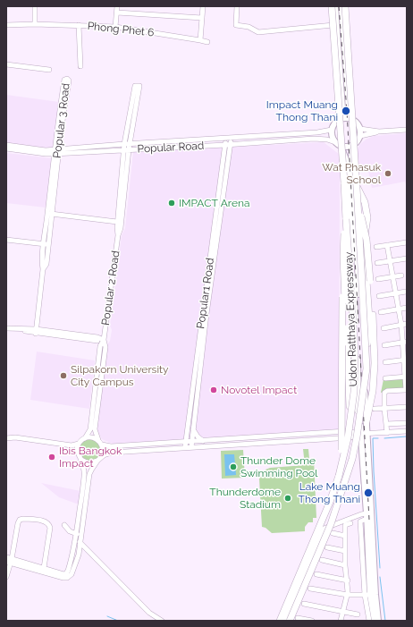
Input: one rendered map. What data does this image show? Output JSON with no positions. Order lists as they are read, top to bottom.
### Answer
{
  "streets": {
    "highway": ["Udon Ratthaya Expressway"],
    "street": [
      "Phong Phet 6",
      "Popular 3 Road",
      "Popular Road",
      "Popular 2 Road",
      "Popular1 Road"
    ]
  },
  "crossings": [
    ["Popular 3 Road", "Popular Road"],
    ["Popular Road", "Popular 2 Road"],
    ["Popular Road", "Popular1 Road"]
  ],
  "places": [
    "Impact Muang Thong Thani",
    "Wat Phasuk School",
    "IMPACT Arena",
    "Silpakorn University City Campus",
    "Novotel Impact",
    "Ibis Bangkok Impact",
    "Thunder Dome Swimming Pool",
    "Lake Muang Thong Thani",
    "Thunderdome Stadium"
  ]
}
